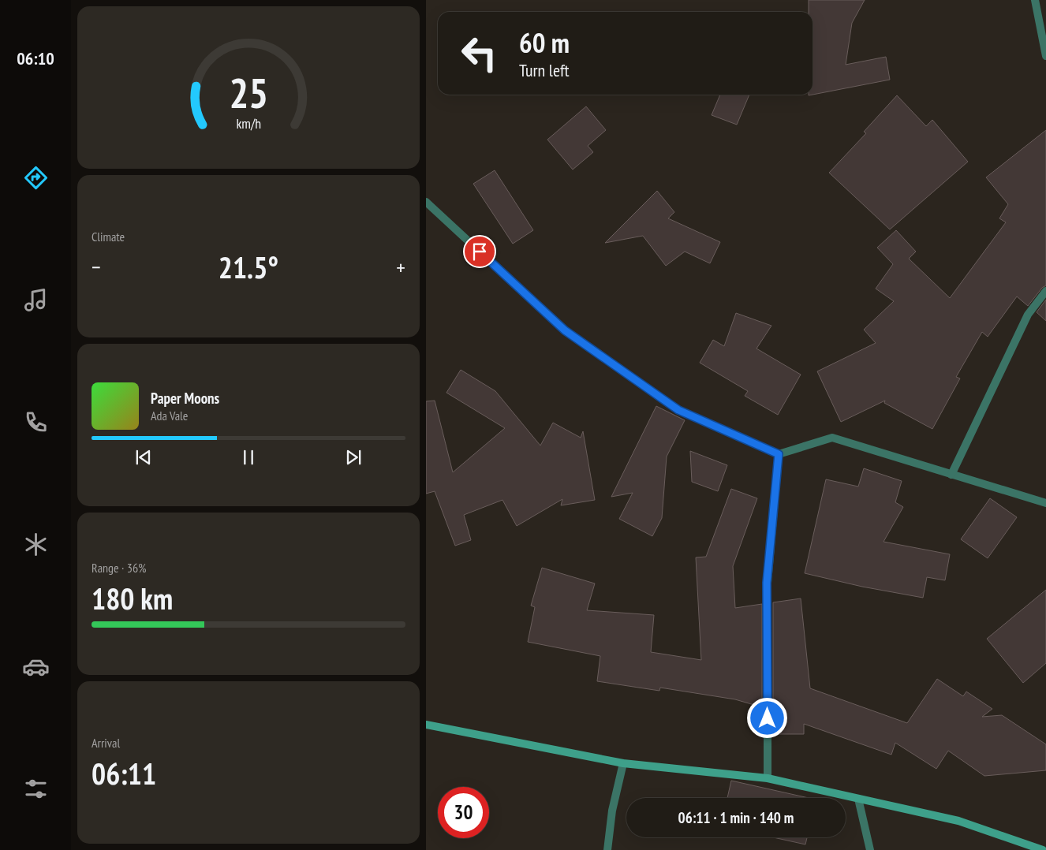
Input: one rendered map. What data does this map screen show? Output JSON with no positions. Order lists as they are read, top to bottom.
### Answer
{
  "page": {
    "tabs": "06:10",
    "turn": ["60 m", "Turn left"],
    "tile": [
      "Climate",
      ["Range · 36%", "180 km"],
      ["Arrival", "06:11"]
    ],
    "heat": ["−", "21.5°", "+"],
    "song": ["Paper Moons", "Ada Vale"],
    "limit": "30",
    "trip": "06:11 · 1 min · 140 m",
    "gauge": ["25", "km/h"]
  }
}
